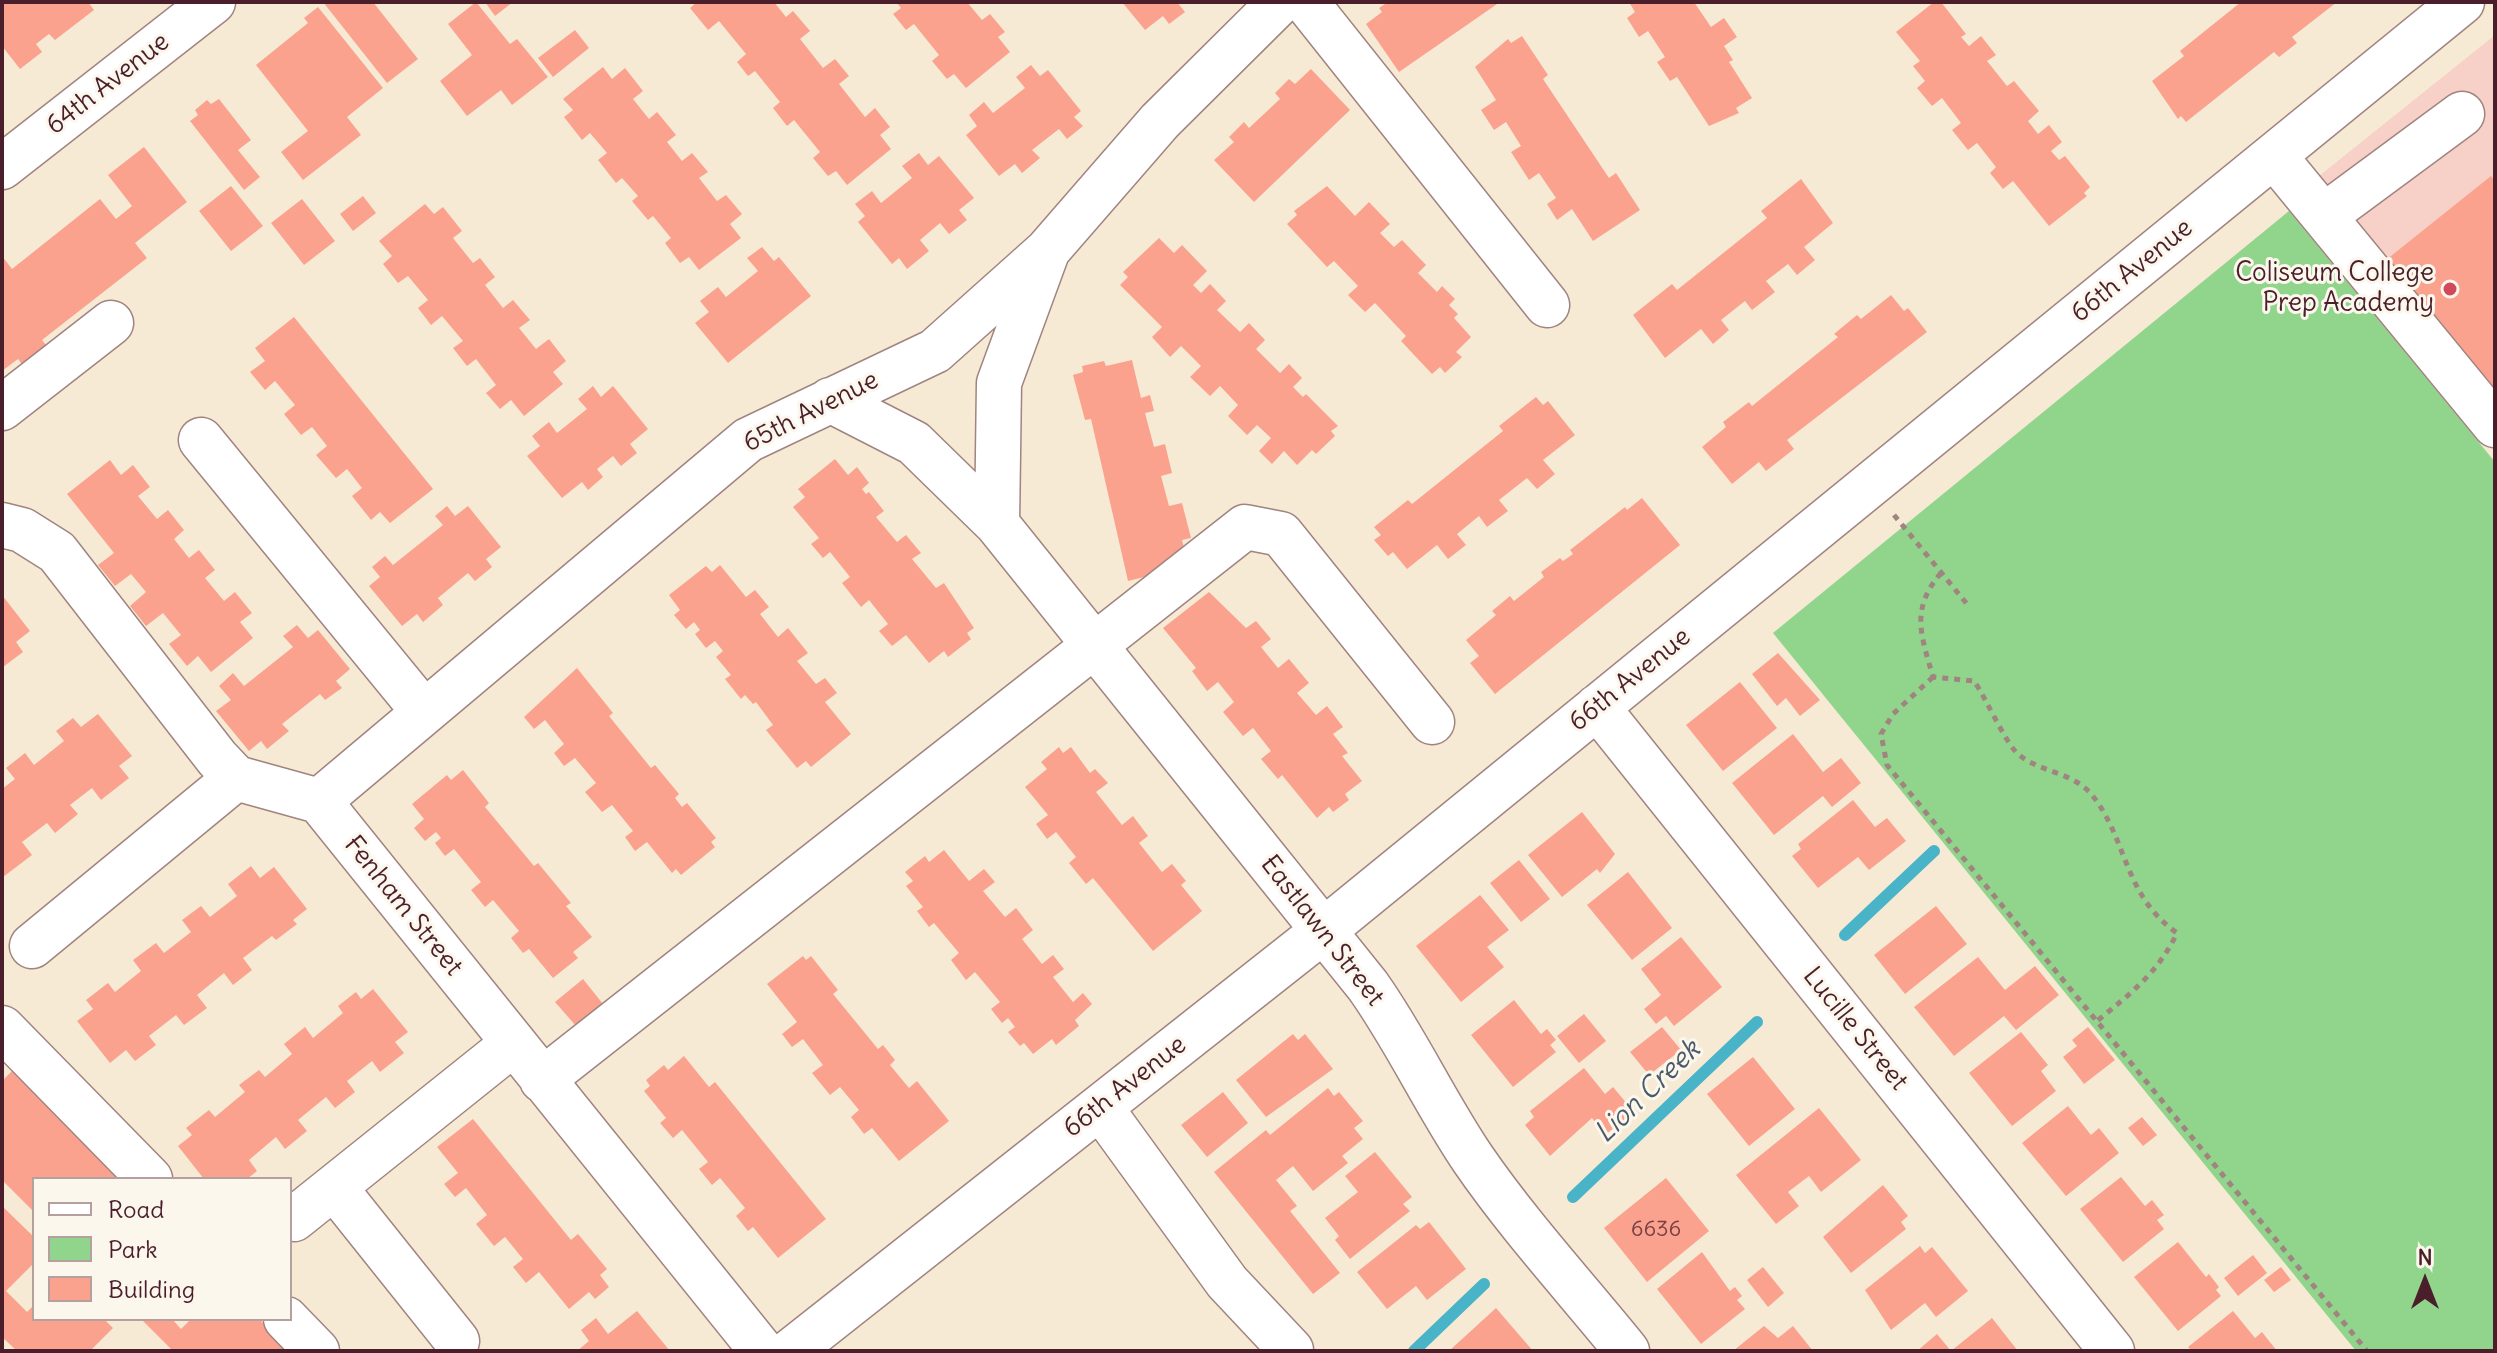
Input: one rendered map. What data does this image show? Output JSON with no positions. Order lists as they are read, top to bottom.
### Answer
{
  "streets": {
    "street": [
      "64th Avenue",
      "66th Avenue",
      "65th Avenue",
      "Fenham Street",
      "Eastlawn Street",
      "Lucille Street"
    ]
  },
  "crossings": [
    ["66th Avenue", "Eastlawn Street"],
    ["66th Avenue", "Lucille Street"],
    ["65th Avenue", "Fenham Street"],
    ["65th Avenue", "Eastlawn Street"]
  ],
  "water": ["Lion Creek"],
  "places": ["Coliseum College Prep Academy"],
  "house_numbers": ["6636"],
  "legend": ["Road", "Park", "Building"],
  "north": "top"
}
